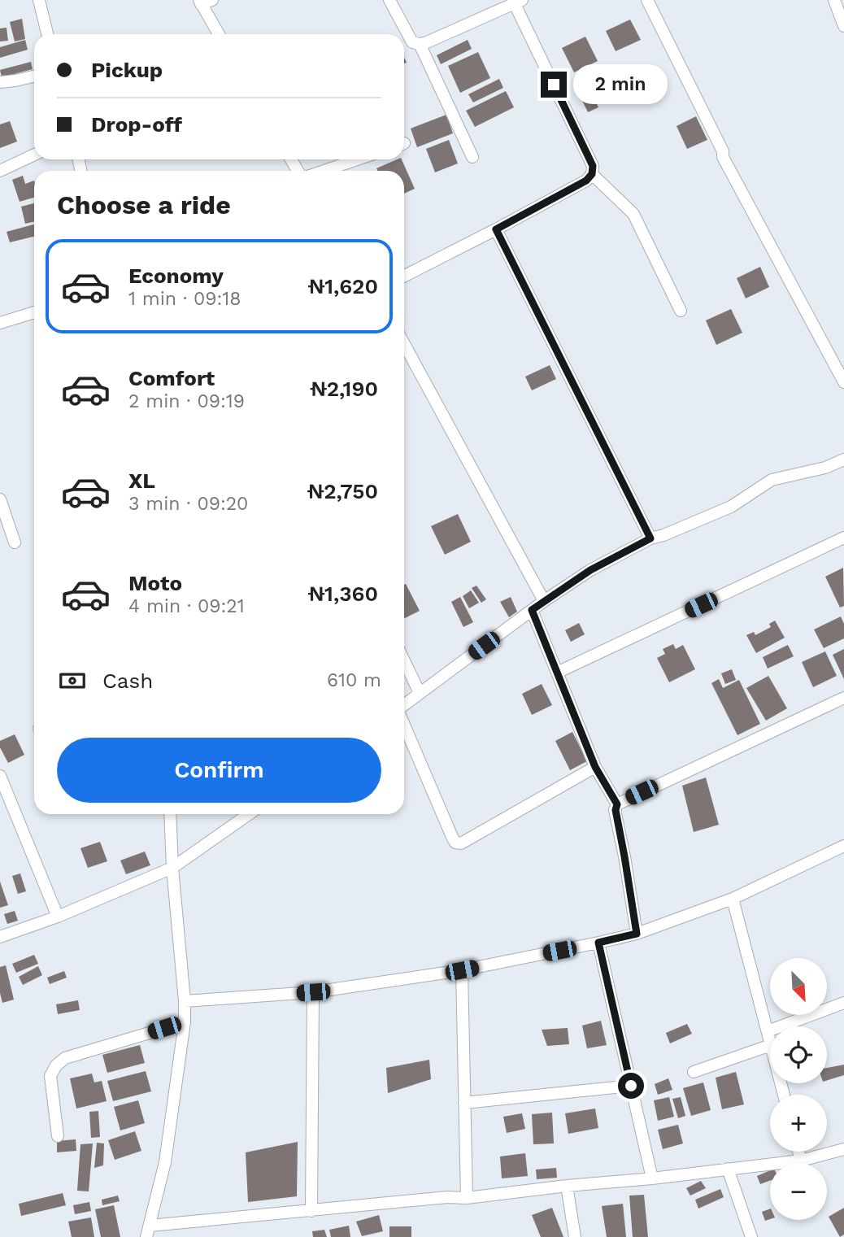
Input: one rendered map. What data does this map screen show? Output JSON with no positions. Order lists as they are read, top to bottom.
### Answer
{
  "north": "bottom right",
  "page": {
    "banner": ["Pickup", "Drop-off"],
    "bubble": "2 min",
    "heading": "Choose a ride",
    "list": [
      {
        "name": "Economy",
        "note": "1 min · 09:18",
        "value": "₦1,620"
      },
      {
        "name": "Comfort",
        "note": "2 min · 09:19",
        "value": "₦2,190"
      },
      {
        "name": "XL",
        "note": "3 min · 09:20",
        "value": "₦2,750"
      },
      {
        "name": "Moto",
        "note": "4 min · 09:21",
        "value": "₦1,360"
      }
    ],
    "pay": ["Cash", "610 m"],
    "buttons": "Confirm",
    "map_buttons": ["+", "−"]
  }
}
